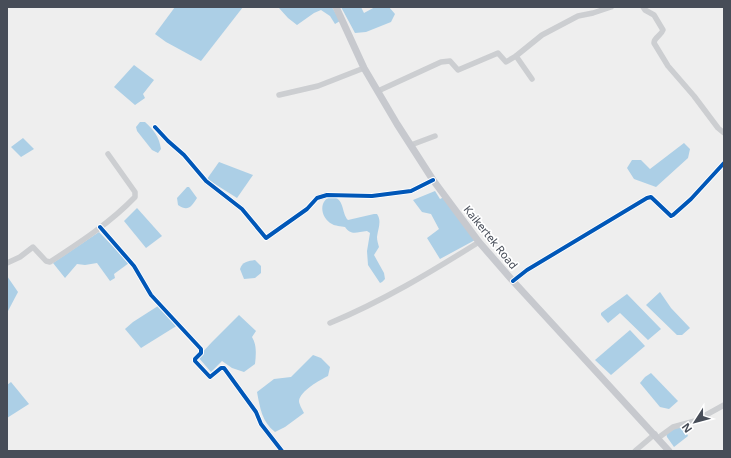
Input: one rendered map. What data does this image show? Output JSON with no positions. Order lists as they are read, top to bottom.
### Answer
{
  "streets": {
    "main road": ["Kaikertek Road"]
  },
  "north": "bottom left"
}
